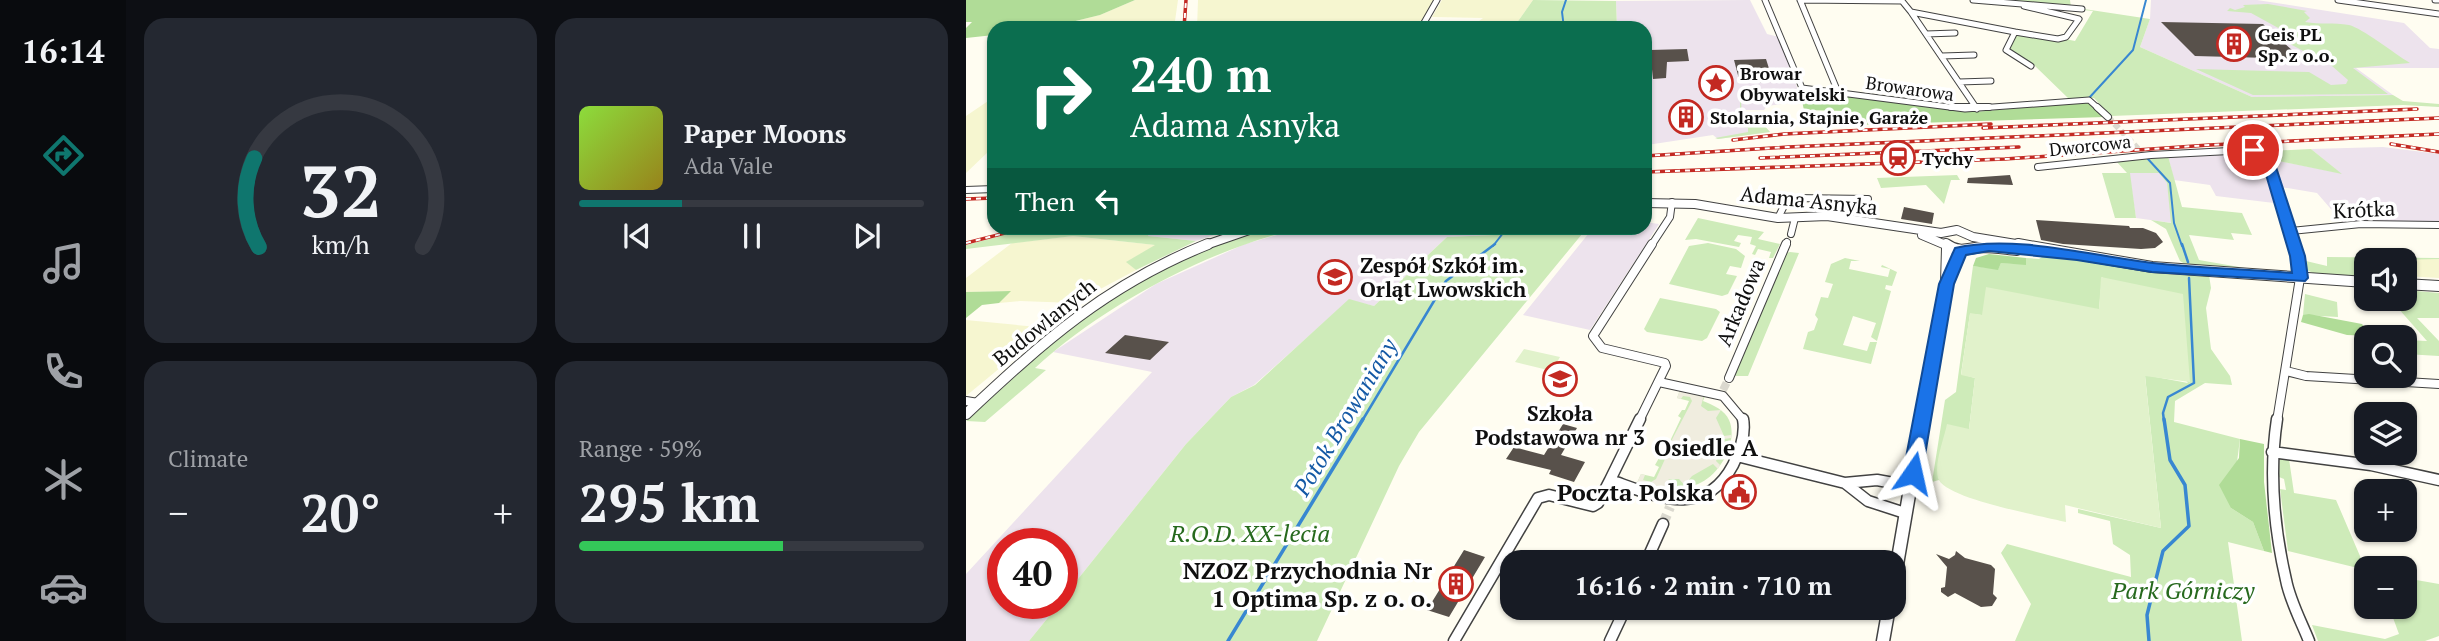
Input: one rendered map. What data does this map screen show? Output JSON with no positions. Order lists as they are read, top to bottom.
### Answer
{
  "streets": {
    "street": [
      "Browarowa",
      "Dworcowa",
      "Adama Asnyka",
      "Krótka",
      "Arkadowa",
      "Budowlanych"
    ]
  },
  "crossings": [
    ["Dworcowa", "Krótka"],
    ["Adama Asnyka", "Arkadowa"]
  ],
  "districts": ["Osiedle A"],
  "water": ["Potok Browaniany"],
  "parks": ["R.O.D. XX-lecia", "Park Górniczy"],
  "places": {
    "building": ["Geis PL Sp. z o.o.", "Stolarnia, Stajnie, Garaże", "NZOZ Przychodnia Nr 1 Optima Sp. z o. o."],
    "place": ["Browar Obywatelski"],
    "station": ["Tychy"],
    "school or university": ["Zespół Szkół im. Orląt Lwowskich", "Szkoła Podstawowa nr 3"],
    "public building": ["Poczta Polska"]
  },
  "page": {
    "tabs": "16:14",
    "turn": ["240 m", "Adama Asnyka"],
    "song": ["Paper Moons", "Ada Vale"],
    "then": "Then",
    "map_buttons": ["+", "−"],
    "tile": [
      "Climate",
      ["Range · 59%", "295 km"]
    ],
    "heat": ["−", "20°", "+"],
    "limit": "40",
    "trip": "16:16 · 2 min · 710 m",
    "gauge": ["32", "km/h"]
  }
}
